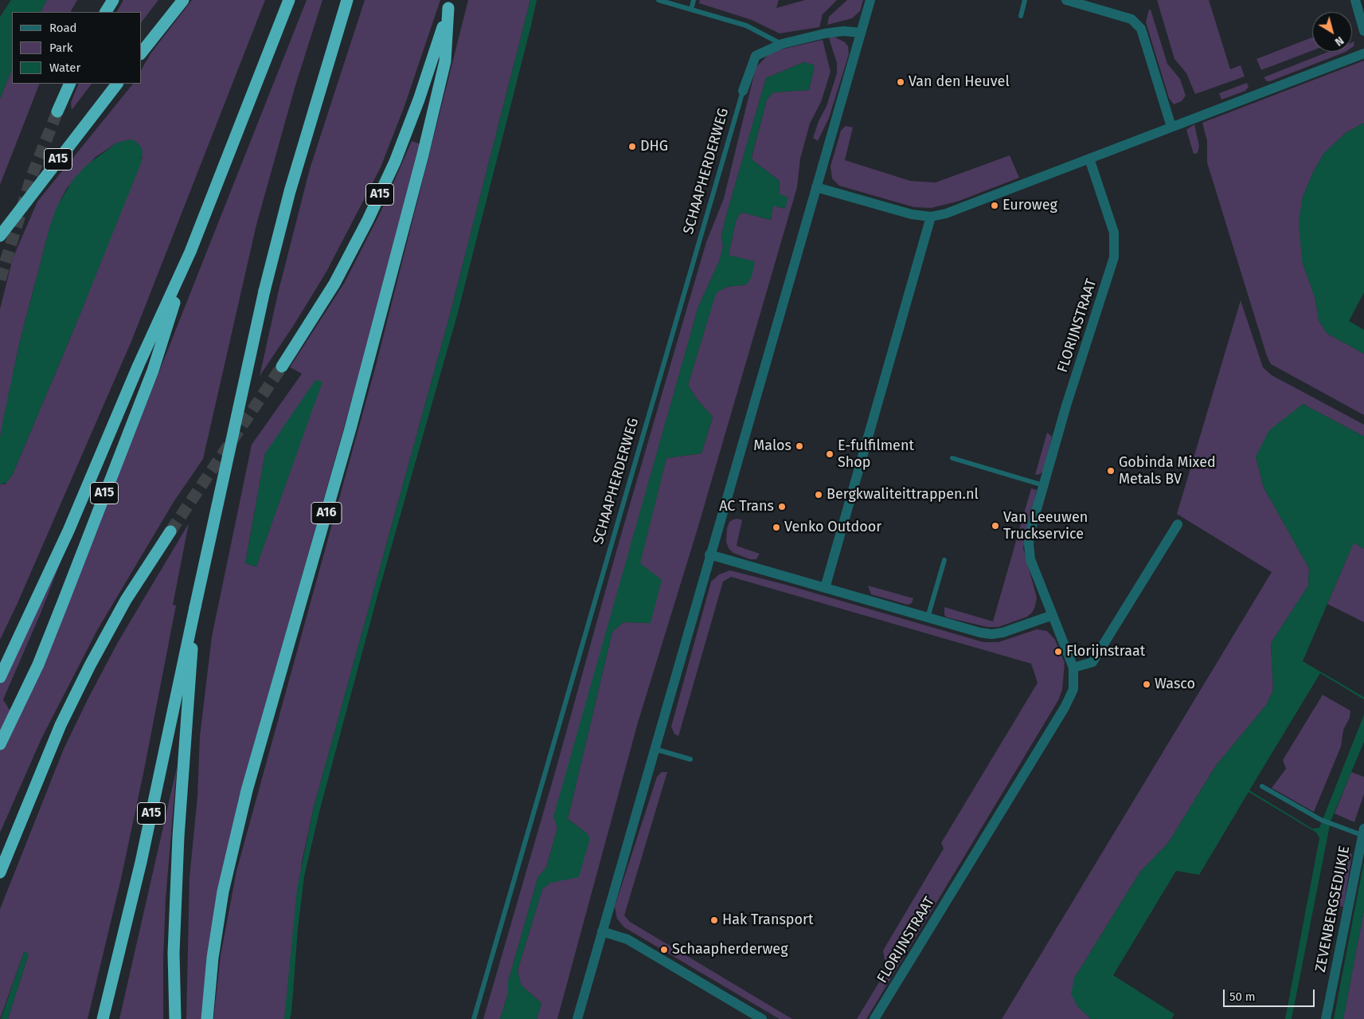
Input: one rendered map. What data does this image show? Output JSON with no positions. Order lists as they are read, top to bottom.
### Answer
{
  "streets": {
    "highway": ["A15", "A16"],
    "street": ["SCHAAPHERDERWEG", "FLORIJNSTRAAT", "ZEVENBERGSEDIJKJE"]
  },
  "crossings": [
    ["A15", "A16"]
  ],
  "places": [
    "Van den Heuvel",
    "DHG",
    "Euroweg",
    "Malos",
    "E-fulfilment Shop",
    "Gobinda Mixed Metals BV",
    "Bergkwaliteittrappen.nl",
    "AC Trans",
    "Van Leeuwen Truckservice",
    "Venko Outdoor",
    "Florijnstraat",
    "Wasco",
    "Hak Transport",
    "Schaapherderweg"
  ],
  "legend": ["Road", "Park", "Water"],
  "scale_bar": "50 m",
  "north": "bottom right"
}
